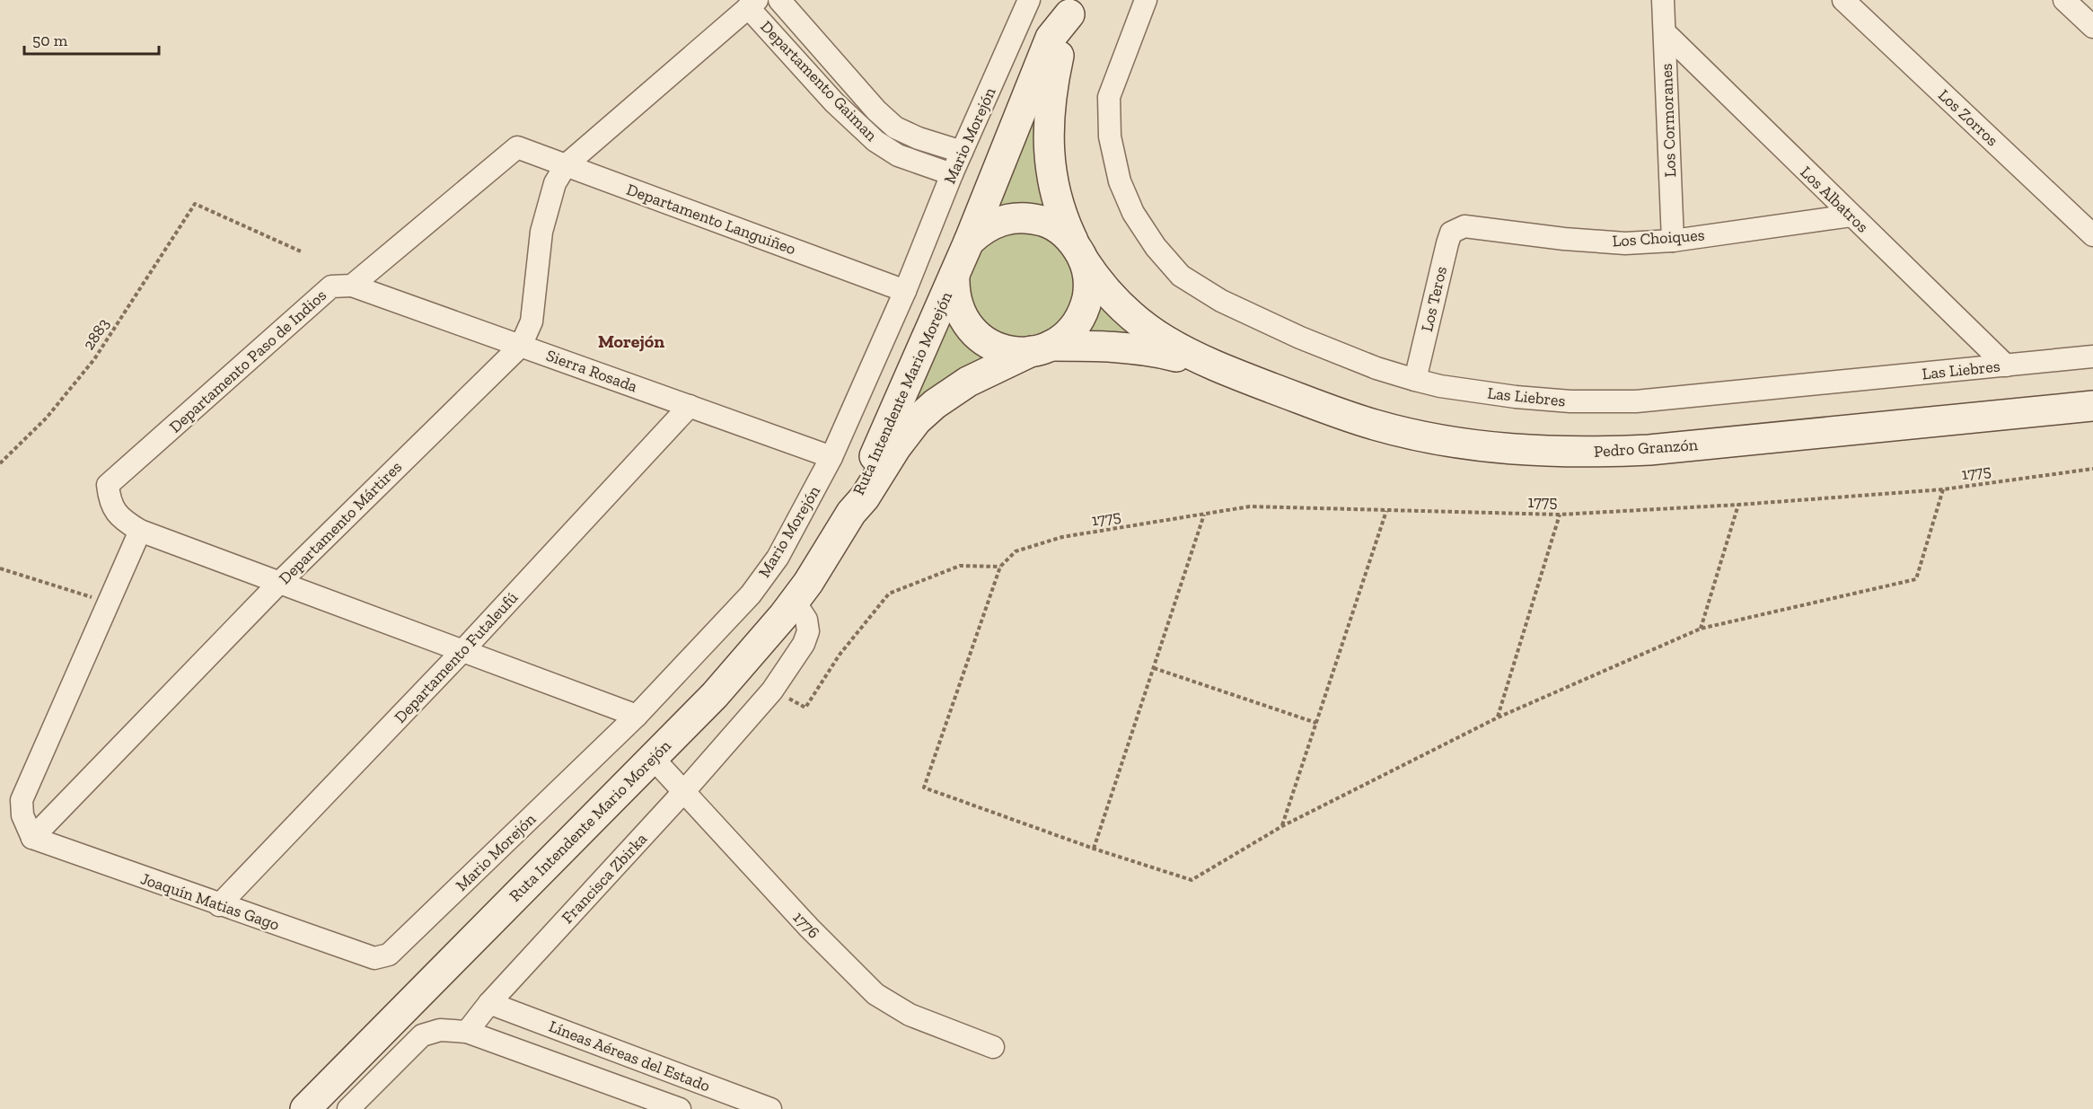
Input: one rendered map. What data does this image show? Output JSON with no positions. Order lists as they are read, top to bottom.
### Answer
{
  "streets": {
    "main road": ["Ruta Intendente Mario Morejón", "Pedro Granzón"],
    "street": [
      "Departamento Gaiman",
      "Los Zorros",
      "Los Cormoranes",
      "Mario Morejón",
      "Los Albatros",
      "Departamento Languiñeo",
      "Los Choiques",
      "Los Teros",
      "Departamento Paso de Indios",
      "Las Liebres",
      "Sierra Rosada",
      "Departamento Mártires",
      "Departamento Futaleufú",
      "Francisca Zbirka",
      "Joaquín Matias Gago",
      "1776",
      "Líneas Aéreas del Estado"
    ],
    "path": ["2883", "1775"]
  },
  "crossings": [
    ["Departamento Gaiman", "Mario Morejón"],
    ["Los Cormoranes", "Los Albatros"],
    ["Los Cormoranes", "Los Choiques"],
    ["Mario Morejón", "Departamento Languiñeo"],
    ["Mario Morejón", "Sierra Rosada"],
    ["Mario Morejón", "Joaquín Matias Gago"],
    ["Los Albatros", "Los Choiques"],
    ["Los Albatros", "Las Liebres"],
    ["Departamento Languiñeo", "Departamento Paso de Indios"],
    ["Departamento Languiñeo", "Departamento Mártires"],
    ["Los Choiques", "Los Teros"],
    ["Los Teros", "Las Liebres"],
    ["Departamento Paso de Indios", "Sierra Rosada"],
    ["Sierra Rosada", "Departamento Mártires"],
    ["Sierra Rosada", "Departamento Futaleufú"],
    ["Ruta Intendente Mario Morejón", "Pedro Granzón"],
    ["Ruta Intendente Mario Morejón", "Francisca Zbirka"],
    ["Ruta Intendente Mario Morejón", "1776"],
    ["Departamento Mártires", "Joaquín Matias Gago"],
    ["Departamento Futaleufú", "Joaquín Matias Gago"],
    ["Francisca Zbirka", "1776"],
    ["Francisca Zbirka", "Líneas Aéreas del Estado"]
  ],
  "districts": ["Morejón"],
  "scale_bar": "50 m"
}
